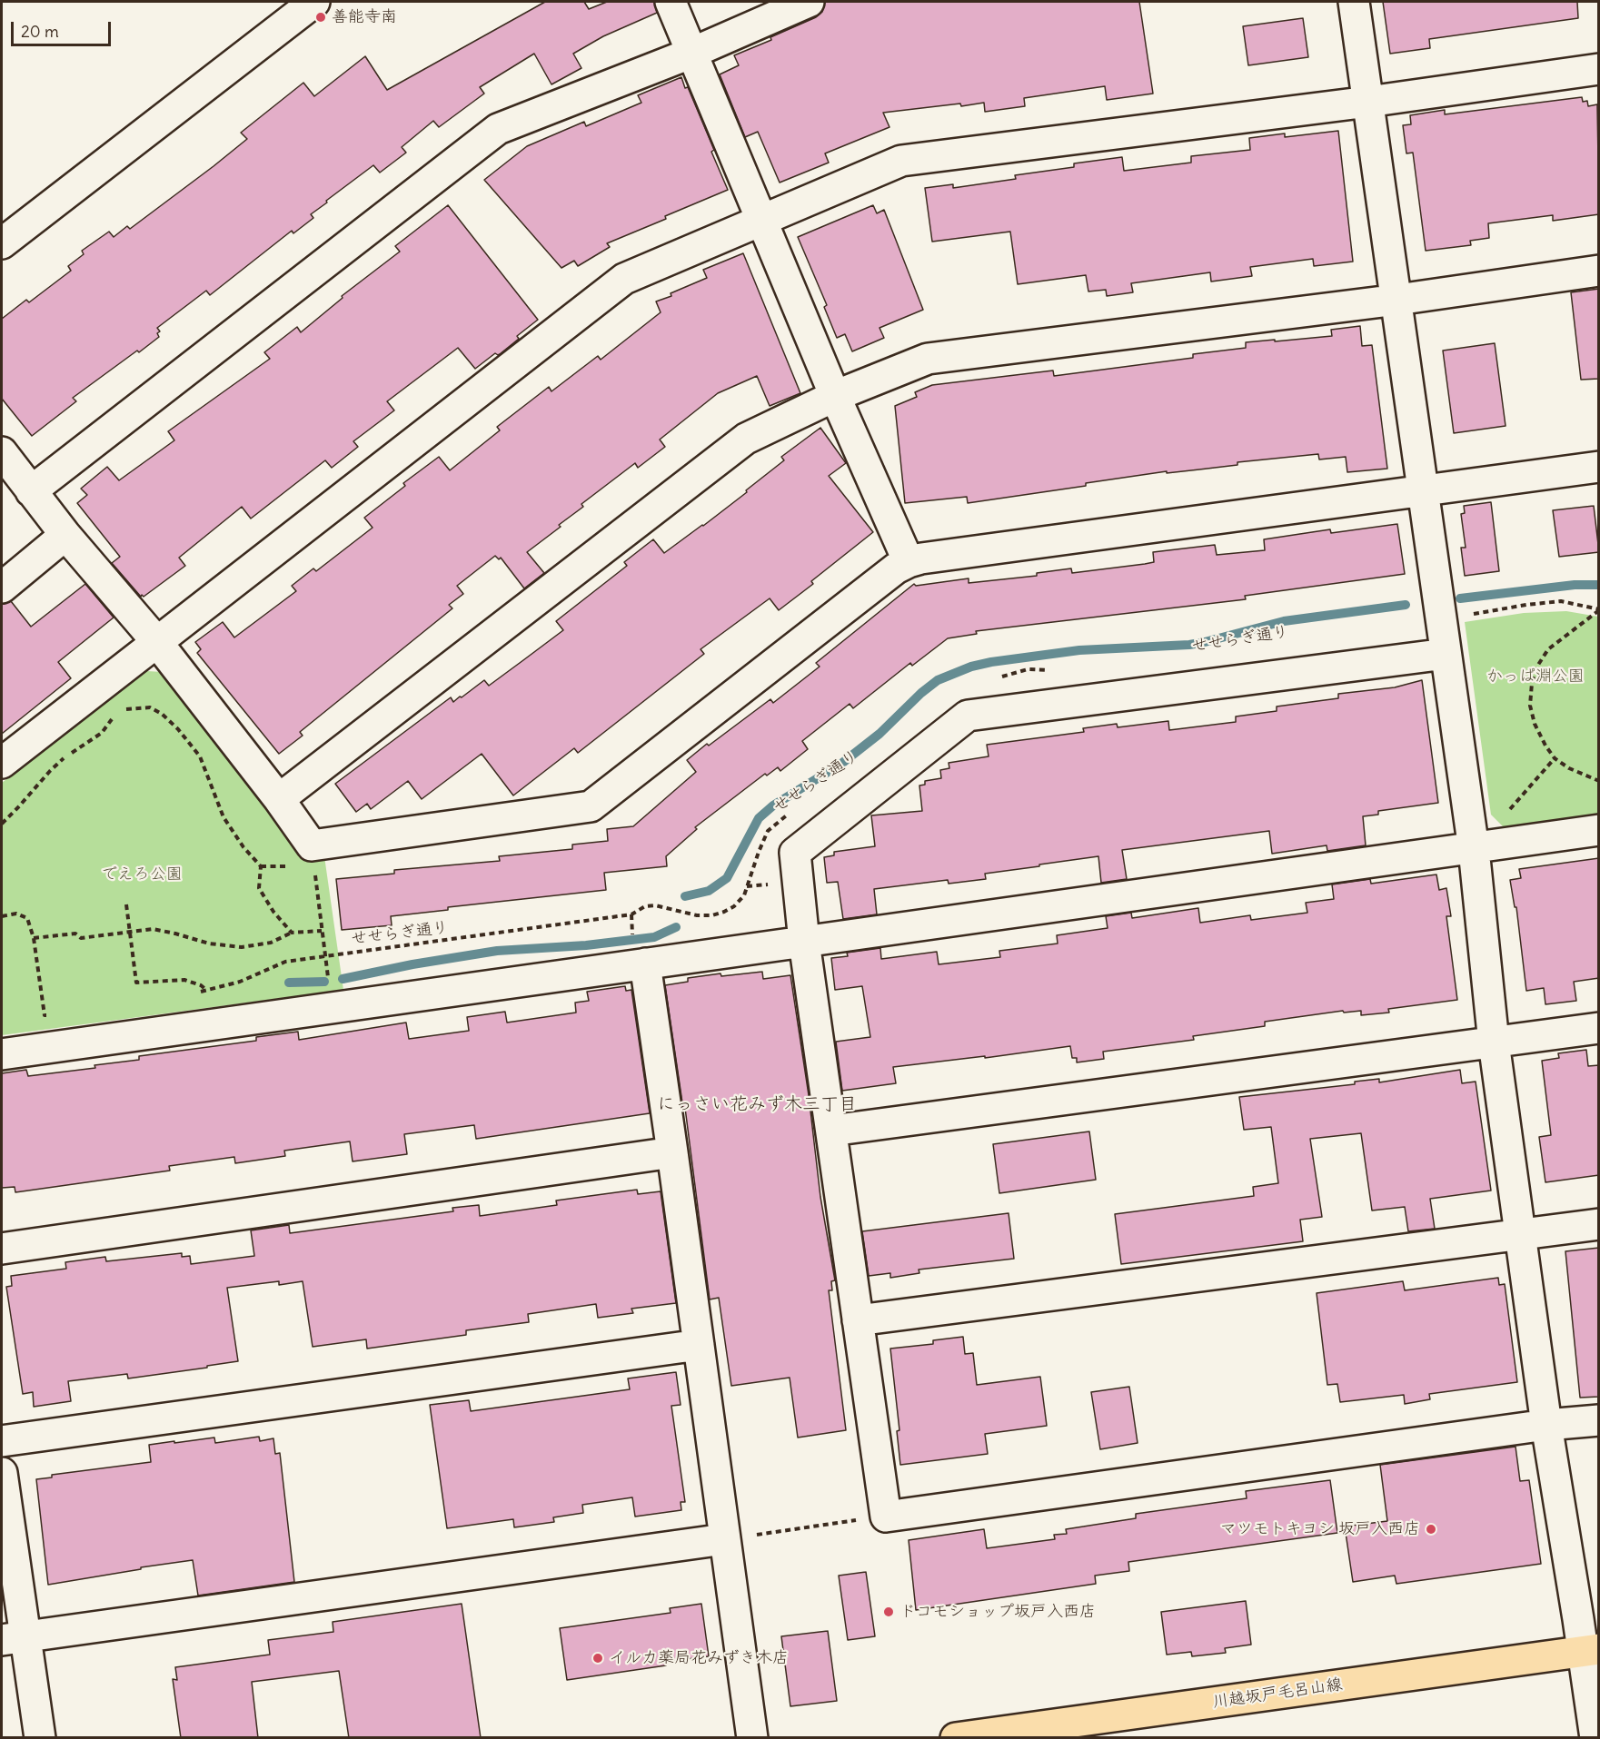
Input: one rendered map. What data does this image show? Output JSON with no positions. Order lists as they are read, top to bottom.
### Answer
{
  "streets": {
    "main road": ["川越坂戸毛呂山線"],
    "path": ["せせらぎ通り"]
  },
  "districts": ["にっさい花みず木三丁目"],
  "parks": ["かっぱ淵公園", "でえろ公園"],
  "places": [
    "善能寺南",
    "マツモトキヨシ 坂戸入西店",
    "ドコモショップ坂戸入西店",
    "イルカ薬局花みずき木店"
  ],
  "scale_bar": "20 m"
}
